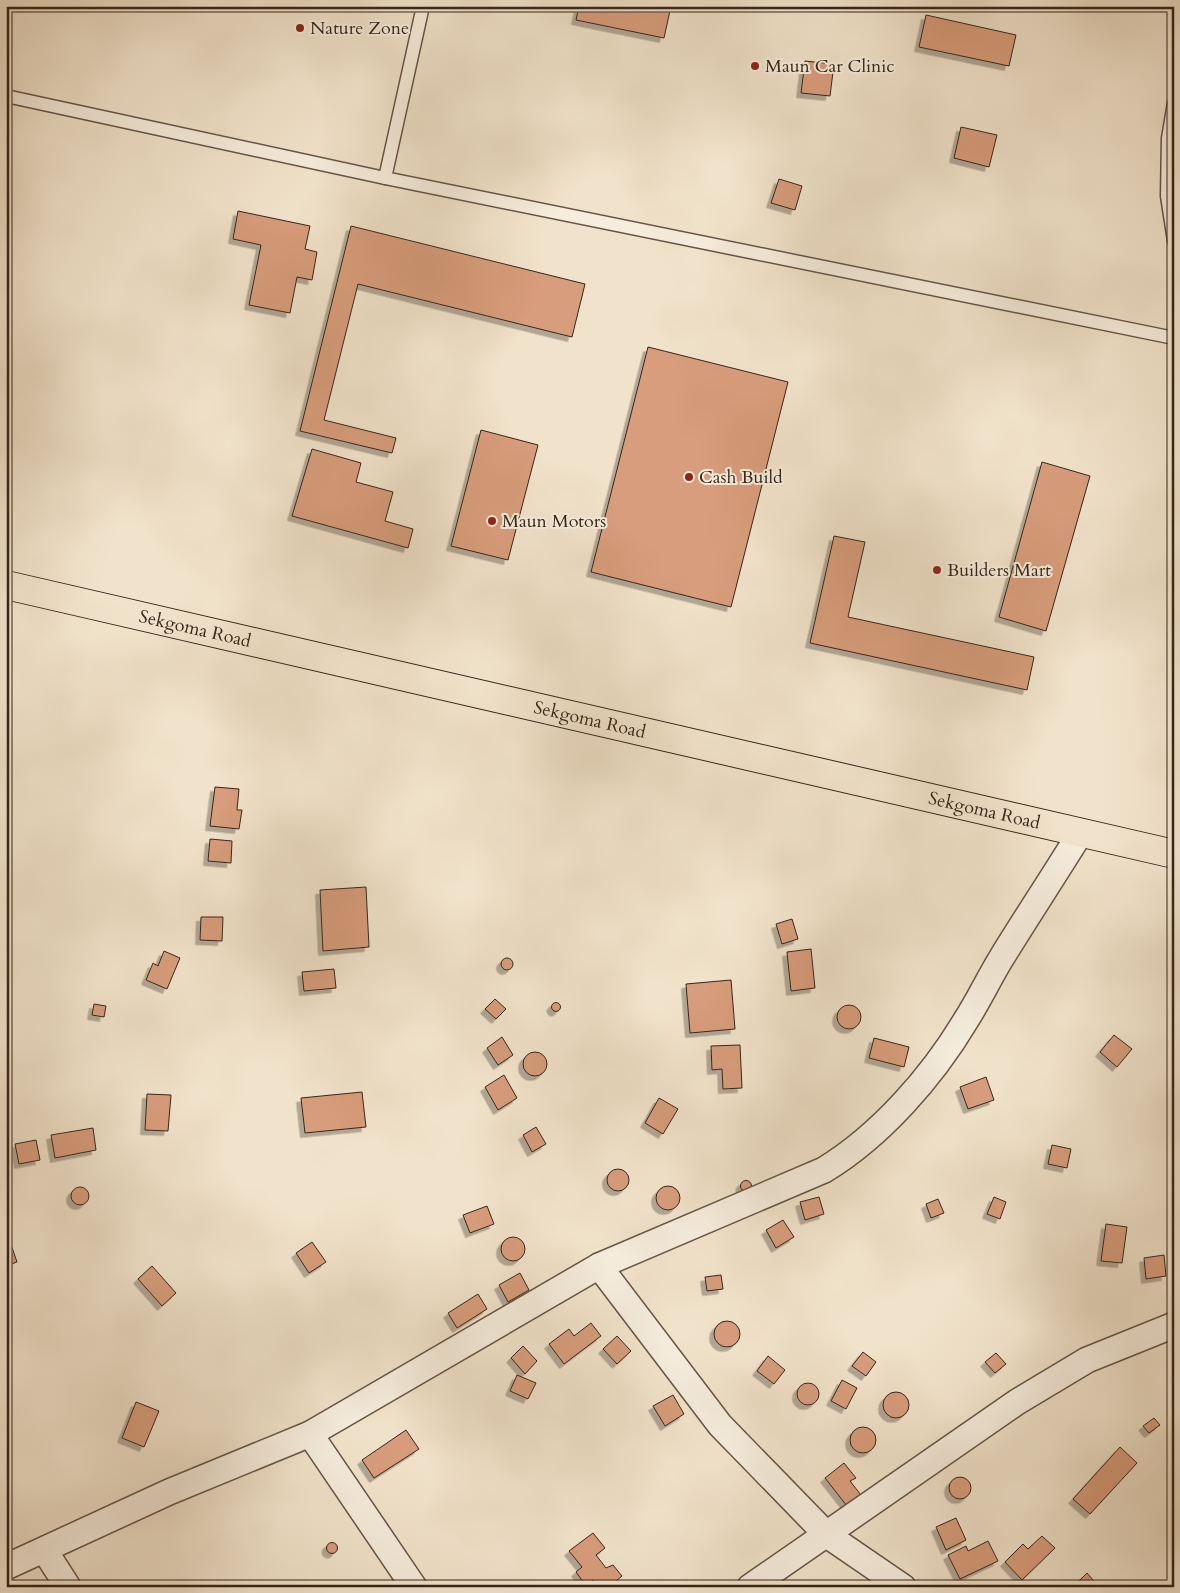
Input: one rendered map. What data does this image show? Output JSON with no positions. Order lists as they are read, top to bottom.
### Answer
{
  "streets": {
    "highway": ["Sekgoma Road"]
  },
  "places": [
    "Nature Zone",
    "Maun Car Clinic",
    "Cash Build",
    "Maun Motors",
    "Builders Mart"
  ]
}
